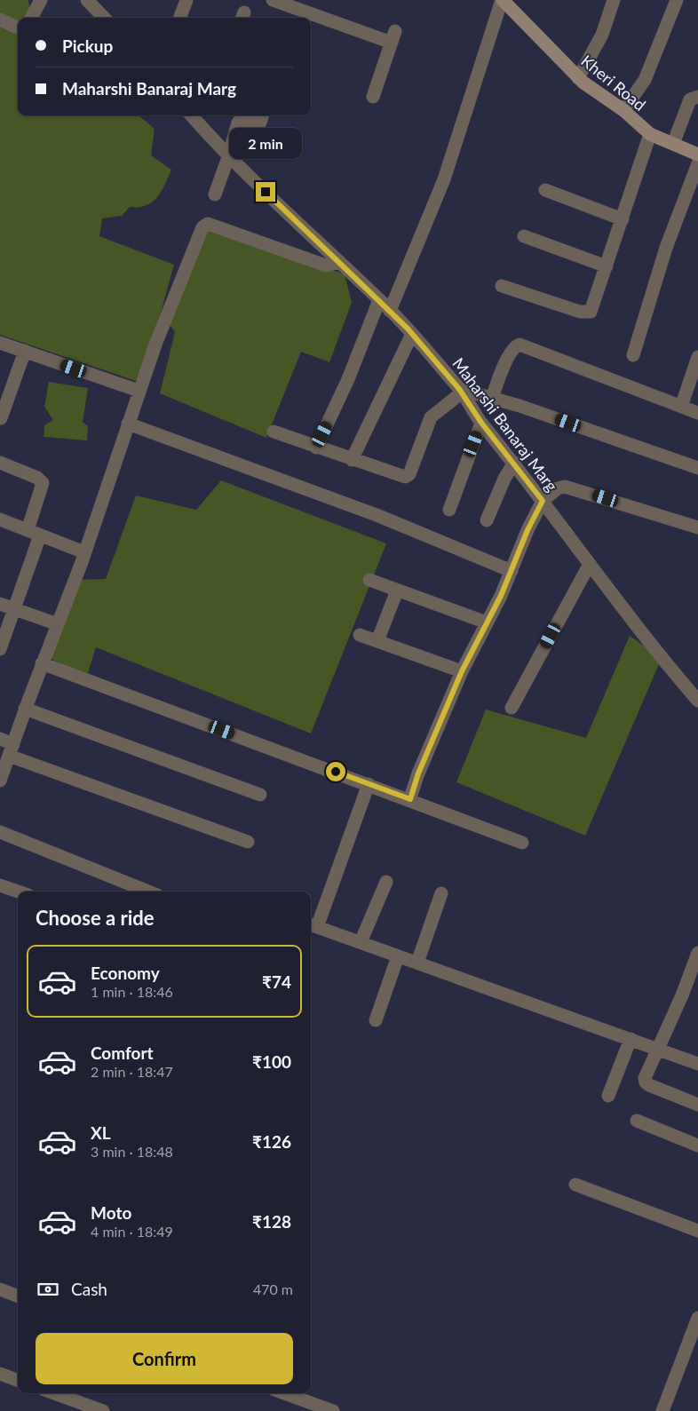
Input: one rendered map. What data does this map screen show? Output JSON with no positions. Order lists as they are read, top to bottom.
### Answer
{
  "streets": {
    "street": ["Kheri Road", "Maharshi Banaraj Marg"]
  },
  "page": {
    "banner": ["Pickup", "Maharshi Banaraj Marg"],
    "bubble": "2 min",
    "heading": "Choose a ride",
    "list": [
      {
        "name": "Economy",
        "note": "1 min · 18:46",
        "value": "₹74"
      },
      {
        "name": "Comfort",
        "note": "2 min · 18:47",
        "value": "₹100"
      },
      {
        "name": "XL",
        "note": "3 min · 18:48",
        "value": "₹126"
      },
      {
        "name": "Moto",
        "note": "4 min · 18:49",
        "value": "₹128"
      }
    ],
    "pay": ["Cash", "470 m"],
    "buttons": "Confirm"
  }
}
